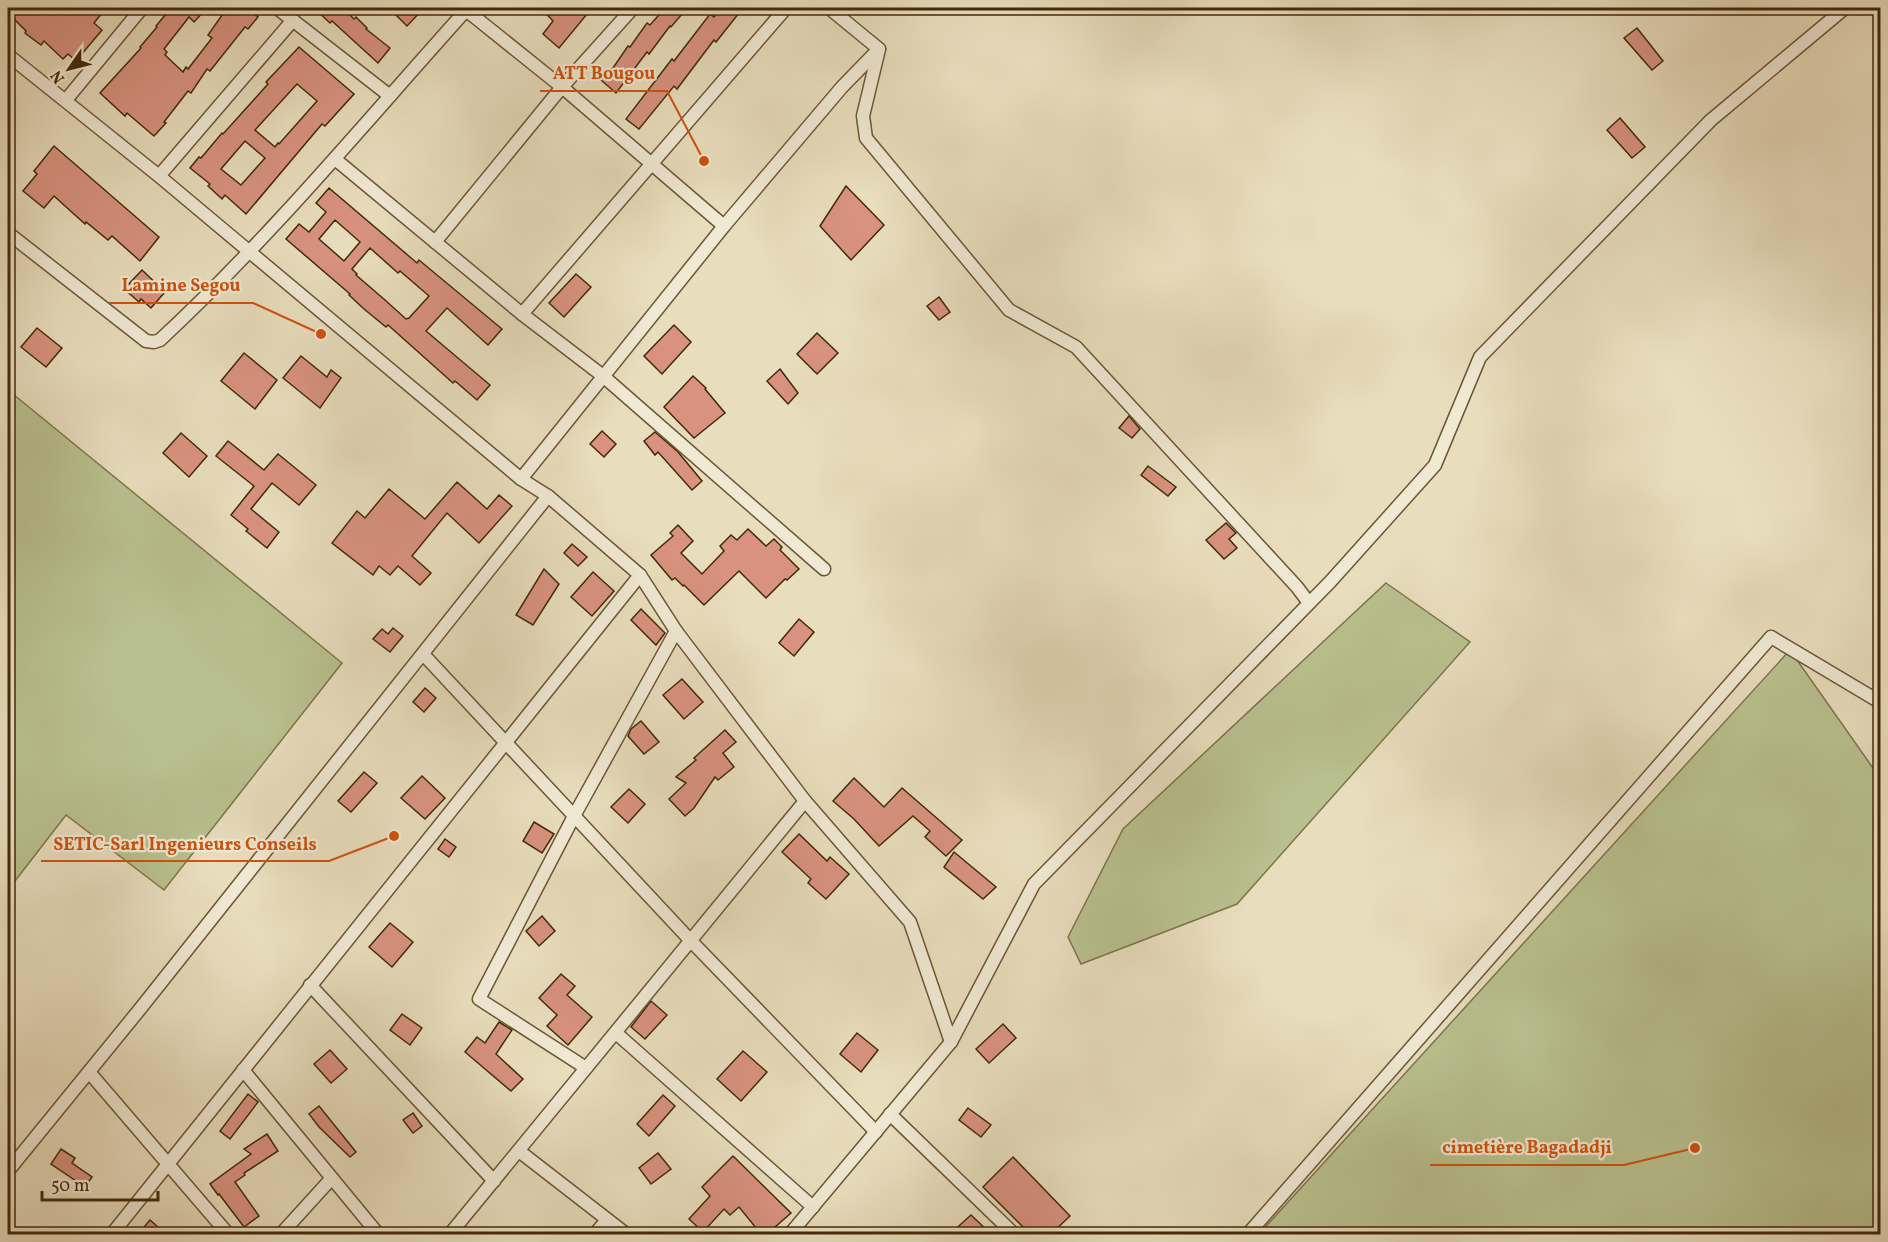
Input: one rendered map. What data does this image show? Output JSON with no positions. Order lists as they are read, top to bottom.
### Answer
{
  "places": [
    "ATT Bougou",
    "Lamine Segou",
    "SETIC-Sarl Ingenieurs Conseils",
    "cimetière Bagadadji"
  ],
  "scale_bar": "50 m",
  "north": "bottom left"
}
